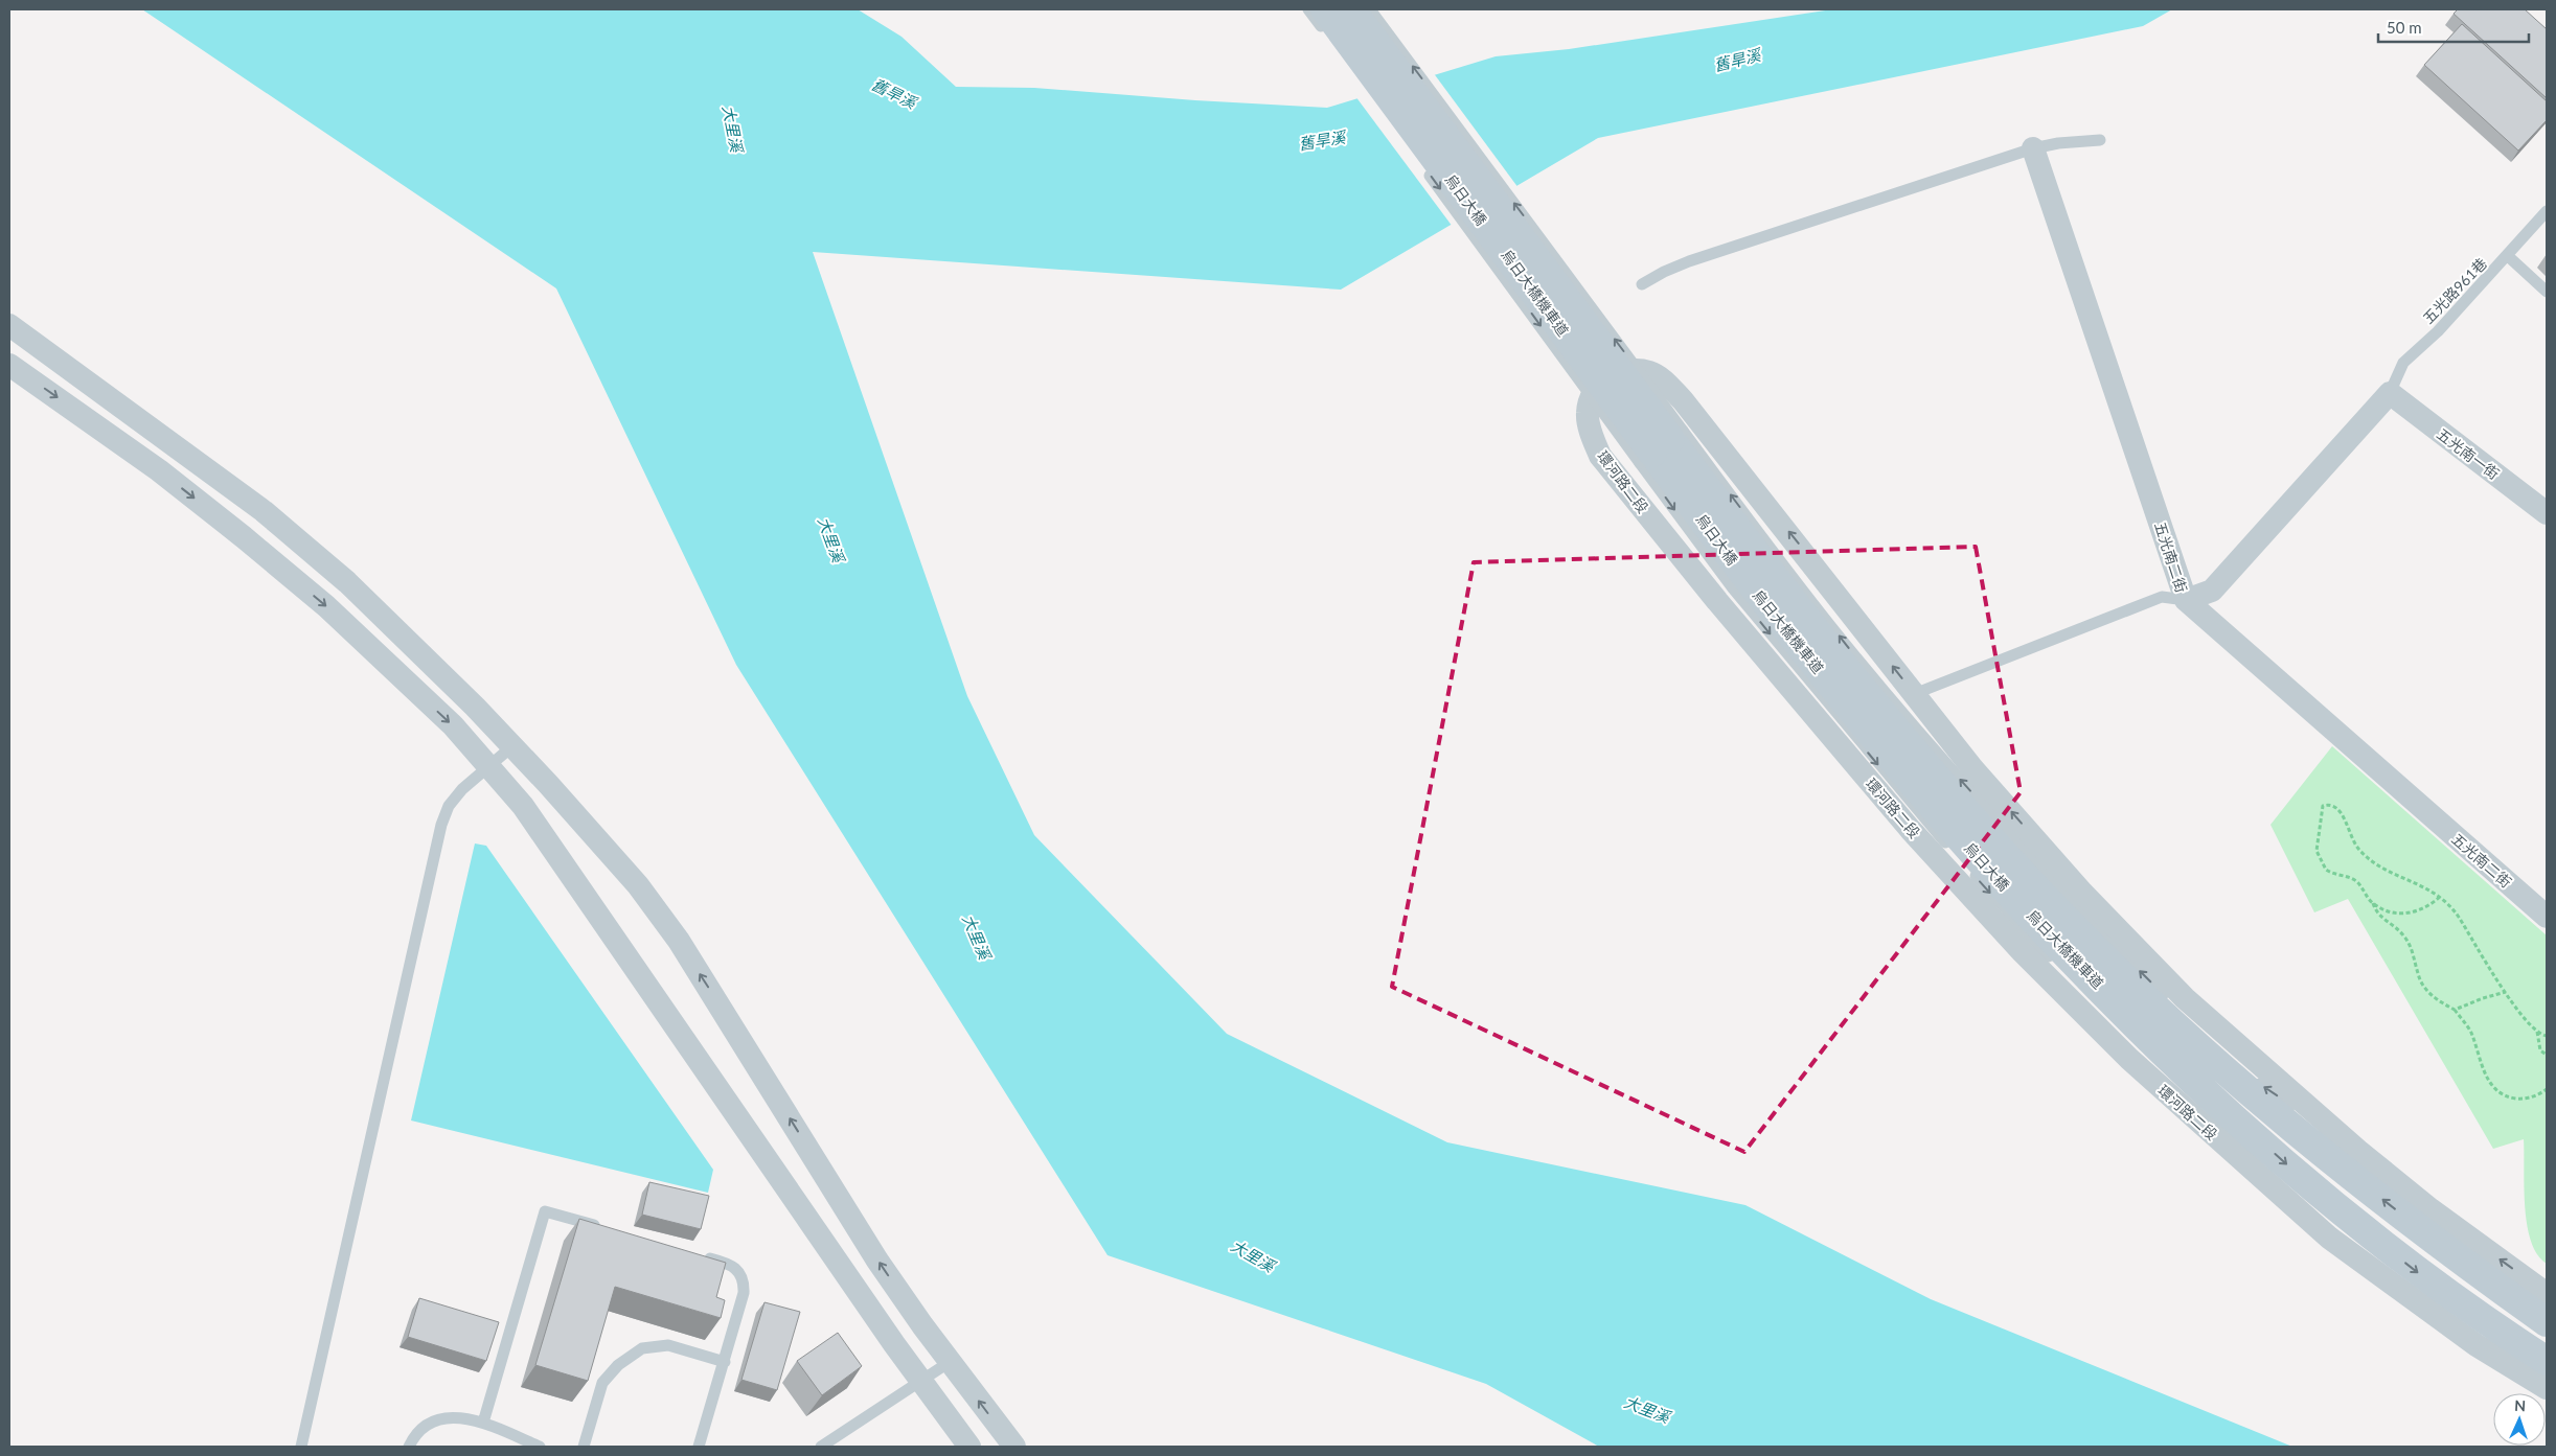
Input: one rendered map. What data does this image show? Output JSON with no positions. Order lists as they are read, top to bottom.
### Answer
{
  "streets": {
    "street": [
      "烏日大橋",
      "五光南一街",
      "環河路二段",
      "五光南二街"
    ],
    "lane": ["五光路961巷", "烏日大橋機車道"]
  },
  "crossings": [
    ["烏日大橋", "烏日大橋機車道"],
    ["烏日大橋", "環河路二段"],
    ["五光路961巷", "五光南一街"]
  ],
  "water": ["舊旱溪", "大里溪"],
  "scale_bar": "50 m",
  "north": "top"
}
